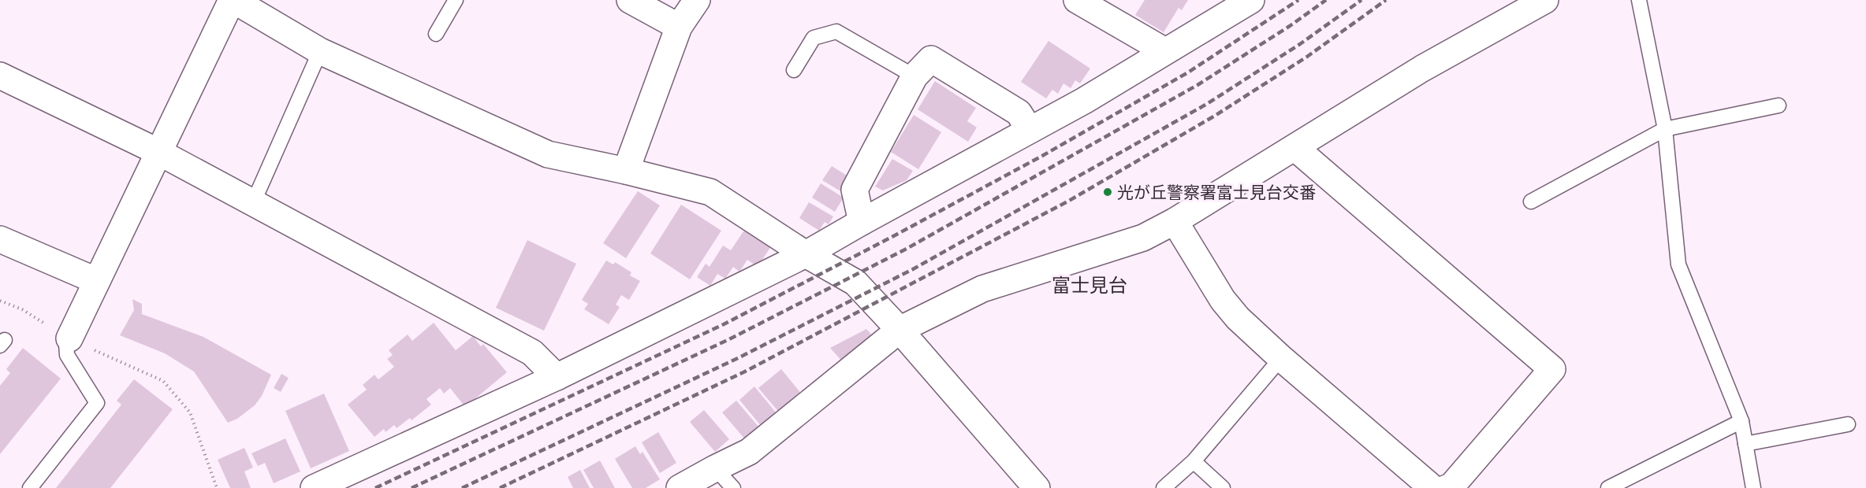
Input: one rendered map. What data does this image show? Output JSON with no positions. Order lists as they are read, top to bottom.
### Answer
{
  "districts": ["富士見台"],
  "places": ["光が丘警察署富士見台交番"]
}
